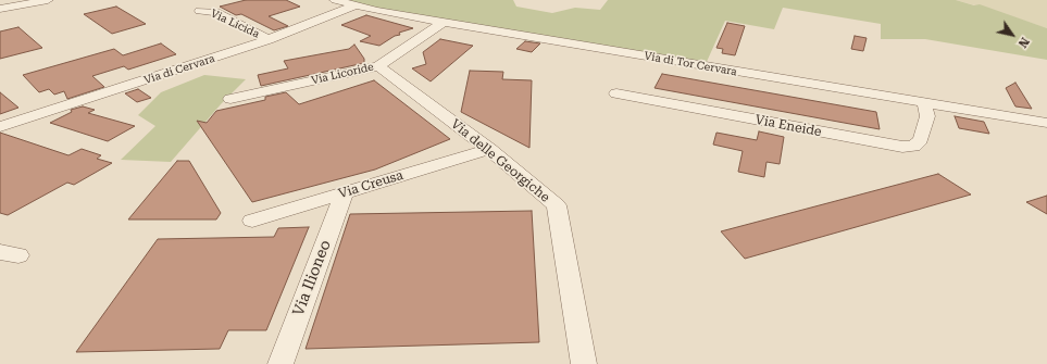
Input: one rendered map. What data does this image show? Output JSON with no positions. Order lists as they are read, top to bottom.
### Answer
{
  "streets": {
    "street": [
      "Via Licida",
      "Via di Tor Cervara",
      "Via di Cervara",
      "Via Licoride",
      "Via Eneide",
      "Via delle Georgiche",
      "Via Creusa",
      "Via Ilioneo"
    ]
  },
  "crossings": [
    ["Via Licida", "Via di Cervara"],
    ["Via di Tor Cervara", "Via di Cervara"],
    ["Via di Tor Cervara", "Via Licoride"],
    ["Via di Tor Cervara", "Via Eneide"],
    ["Via Licoride", "Via delle Georgiche"],
    ["Via delle Georgiche", "Via Creusa"],
    ["Via Creusa", "Via Ilioneo"]
  ],
  "north": "bottom right"
}
